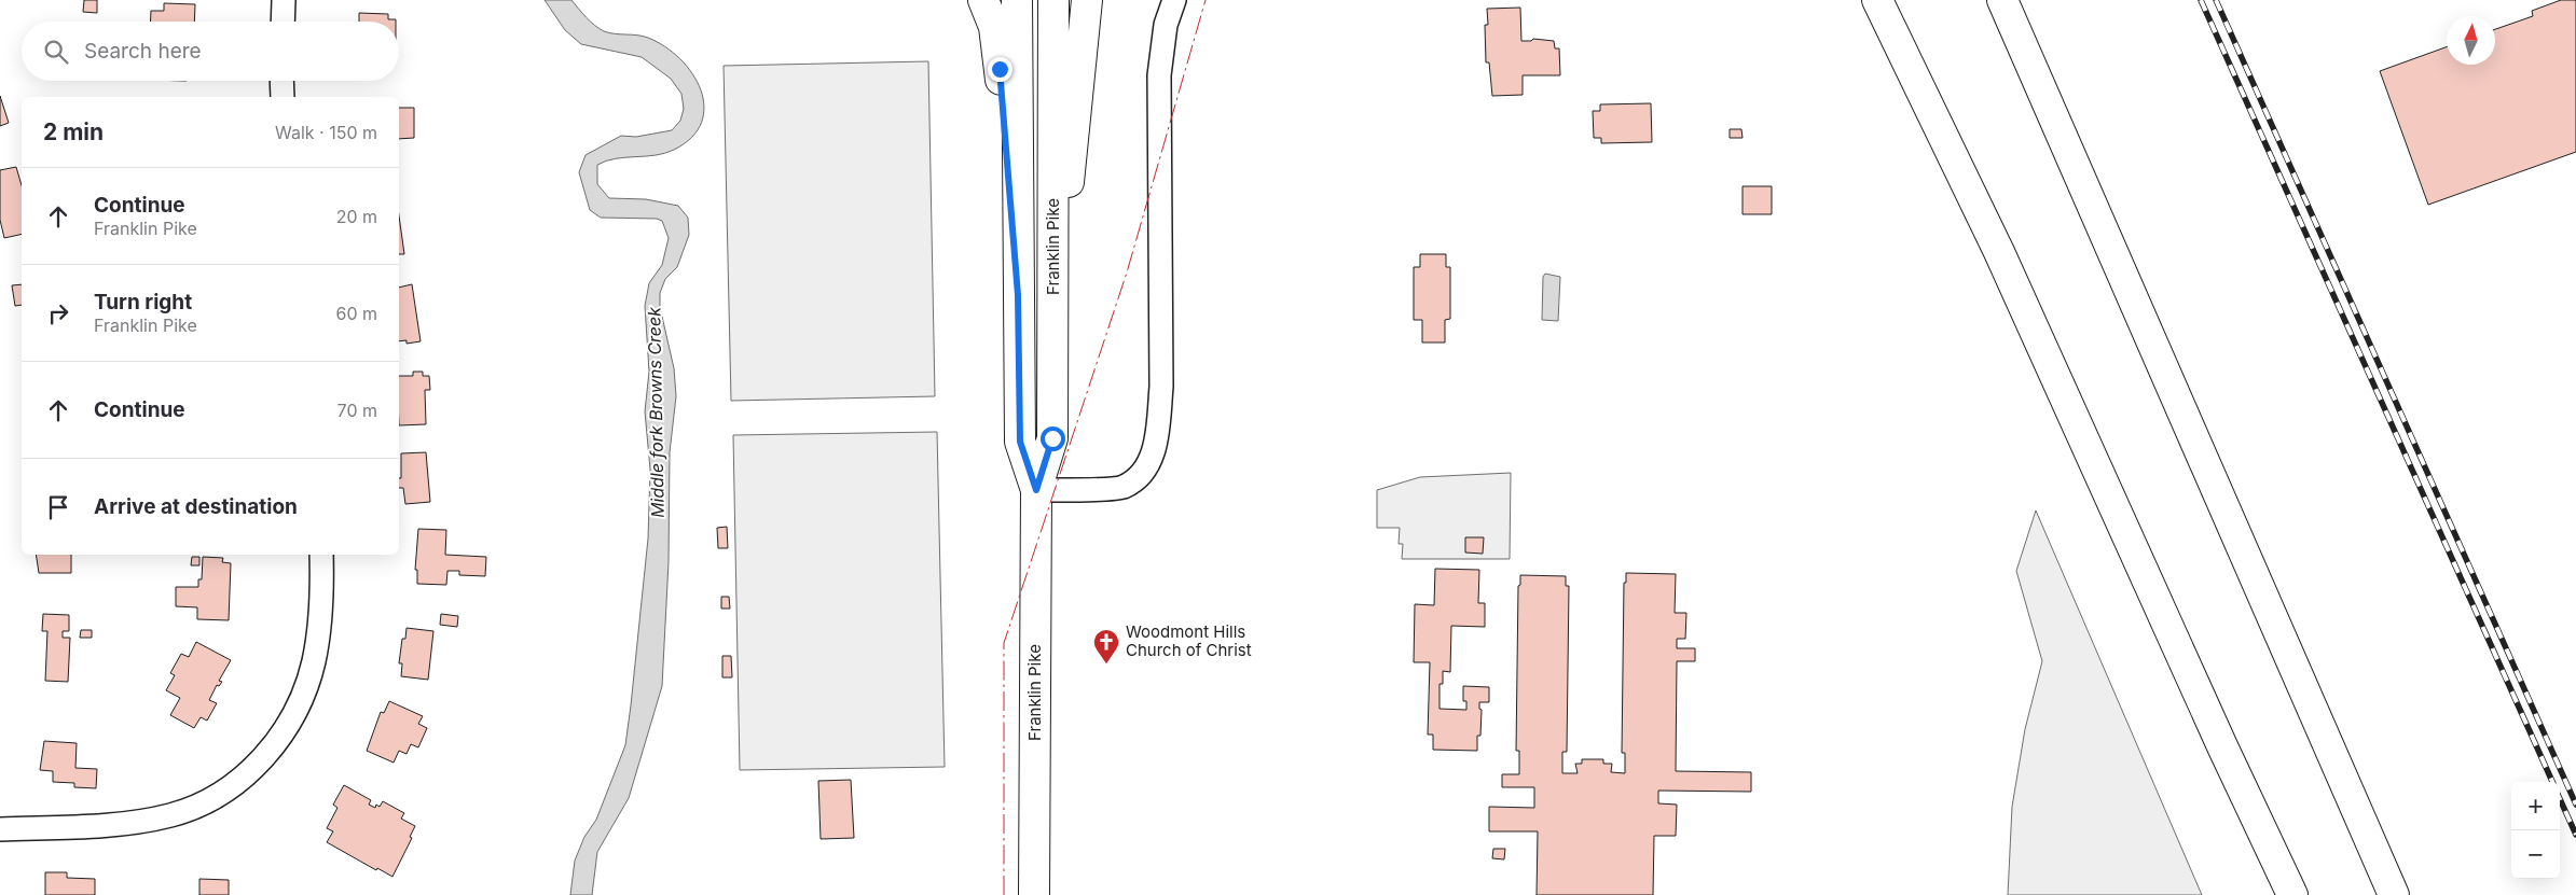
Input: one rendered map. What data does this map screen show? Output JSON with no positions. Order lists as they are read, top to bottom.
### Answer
{
  "streets": {
    "main road": ["Franklin Pike"]
  },
  "water": ["Middle fork Browns Creek"],
  "places": {
    "church": ["Woodmont Hills Church of Christ"]
  },
  "north": "top",
  "page": {
    "search": "Search here",
    "heading": ["2 min", "Walk · 150 m"],
    "list": [
      ["Continue", "Franklin Pike", "20 m"],
      ["Turn right", "Franklin Pike", "60 m"],
      ["Continue", "70 m"],
      "Arrive at destination"
    ],
    "map_buttons": ["+", "−"]
  }
}
